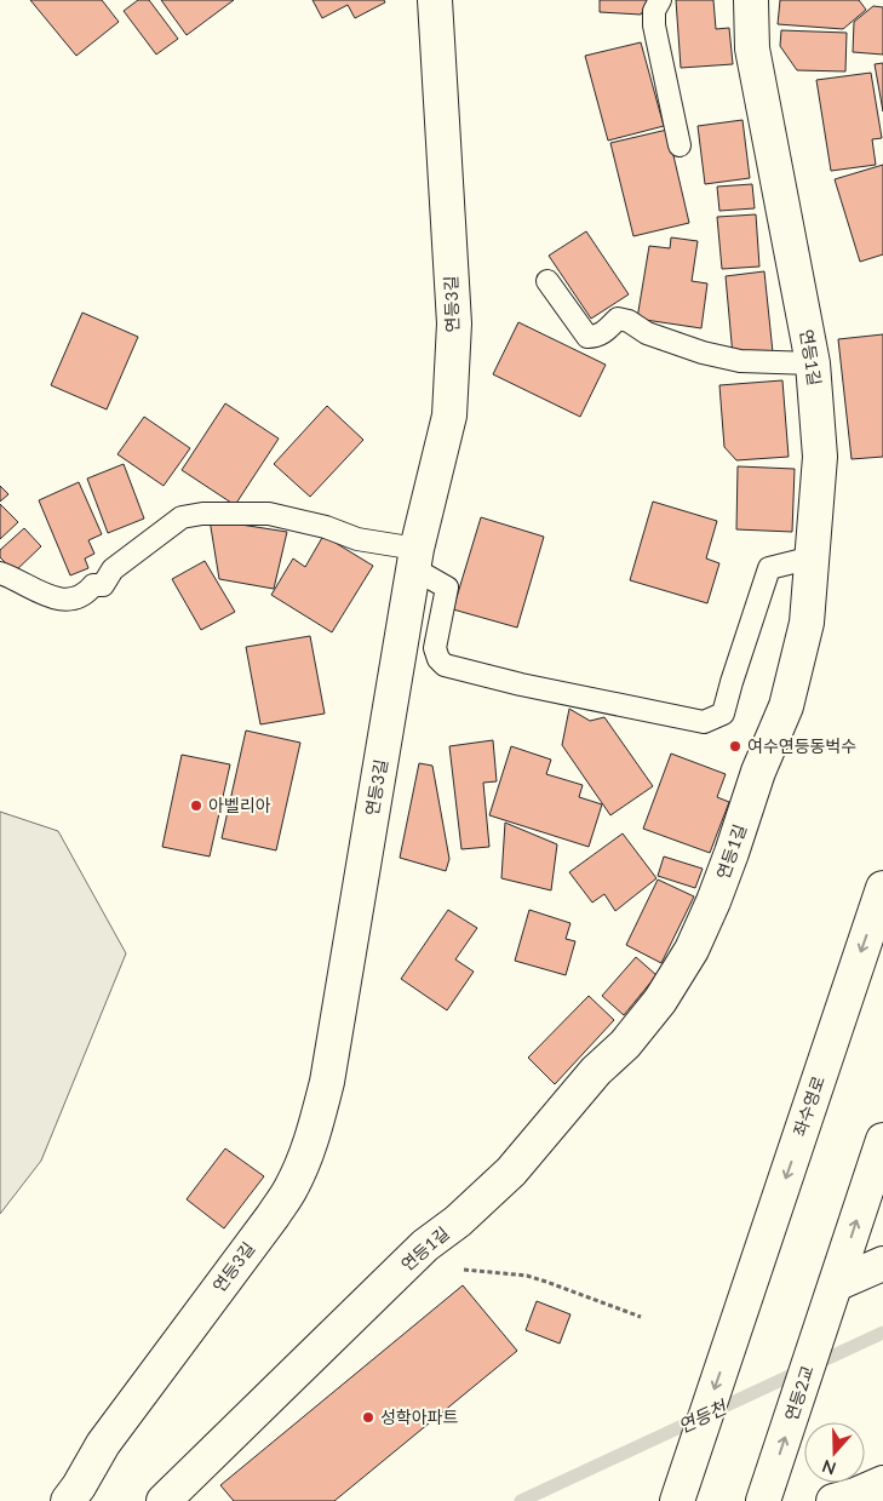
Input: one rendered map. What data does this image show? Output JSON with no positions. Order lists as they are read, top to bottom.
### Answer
{
  "streets": {
    "street": [
      "연등3길",
      "연등1길",
      "좌수영로",
      "연등2교"
    ]
  },
  "one_way": ["좌수영로", "연등2교"],
  "water": ["연등천"],
  "places": ["여수연등동벅수", "아벨리아", "성학아파트"],
  "north": "bottom"
}
